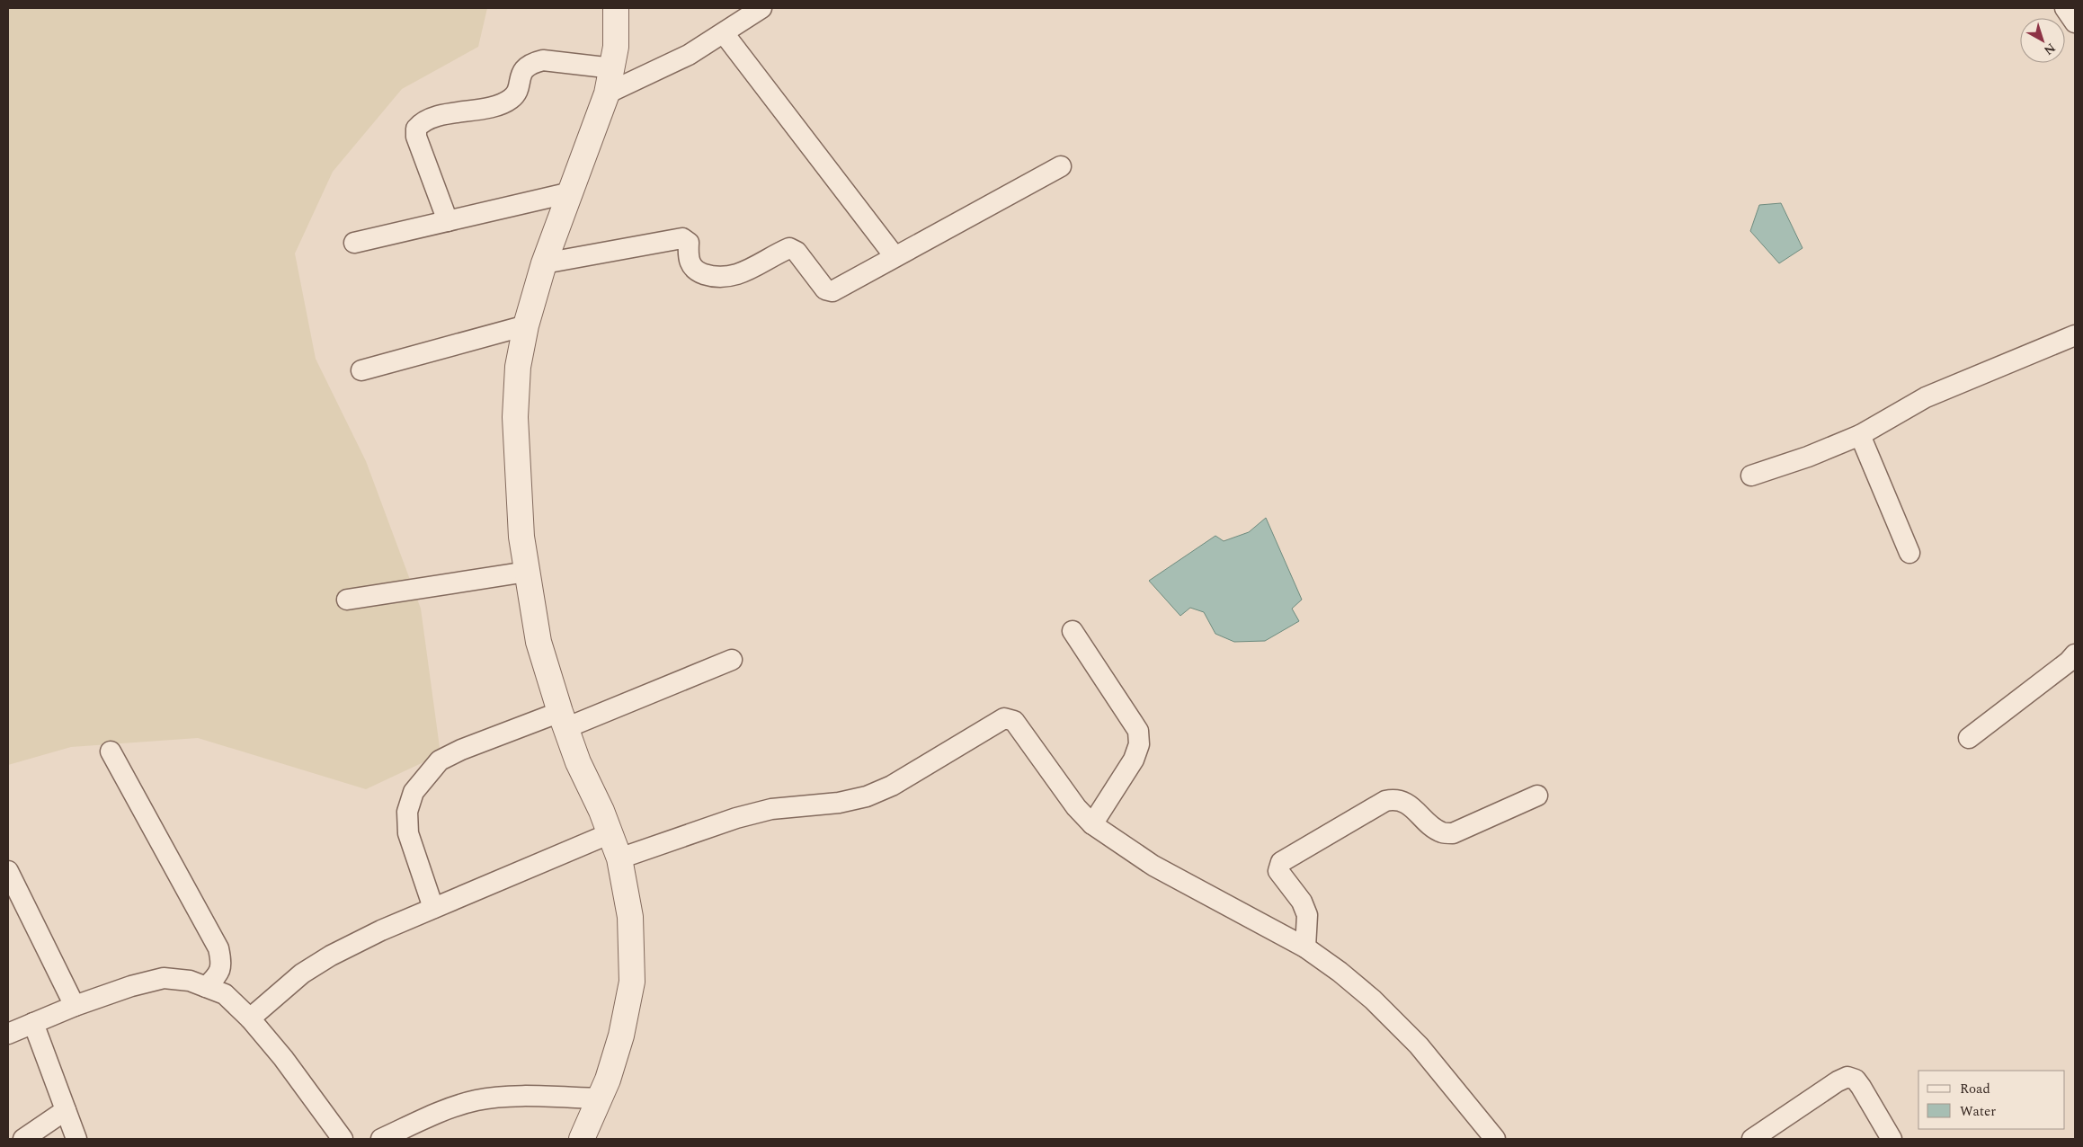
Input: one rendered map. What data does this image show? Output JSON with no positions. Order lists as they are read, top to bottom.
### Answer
{
  "legend": ["Road", "Water"],
  "north": "bottom right"
}
